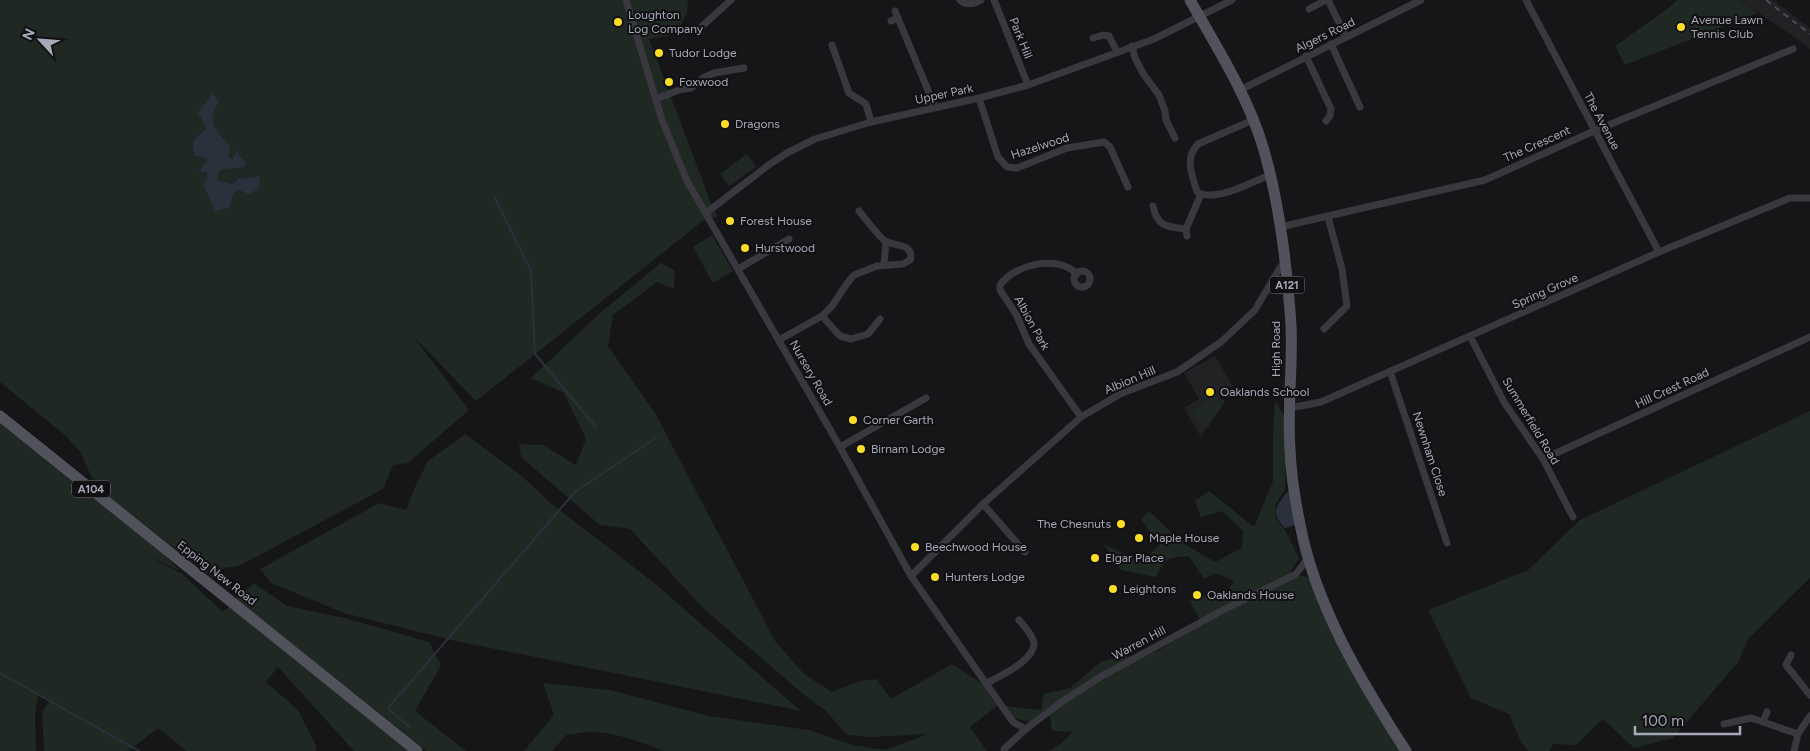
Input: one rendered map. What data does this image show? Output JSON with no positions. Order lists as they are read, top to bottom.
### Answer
{
  "streets": {
    "main road": [
      "A121",
      "High Road",
      "A104",
      "Epping New Road"
    ],
    "street": [
      "Algers Road",
      "Park Hill",
      "Upper Park",
      "The Avenue",
      "The Crescent",
      "Hazelwood",
      "Spring Grove",
      "Albion Park",
      "Nursery Road",
      "Albion Hill",
      "Hill Crest Road",
      "Summerfield Road",
      "Newnham Close",
      "Warren Hill"
    ]
  },
  "crossings": [
    ["Algers Road", "High Road"],
    ["Park Hill", "Upper Park"],
    ["Upper Park", "Hazelwood"],
    ["Upper Park", "High Road"],
    ["Upper Park", "Nursery Road"],
    ["The Avenue", "The Crescent"],
    ["The Avenue", "Spring Grove"],
    ["The Crescent", "High Road"],
    ["Spring Grove", "High Road"],
    ["Spring Grove", "Summerfield Road"],
    ["Spring Grove", "Newnham Close"],
    ["Albion Park", "Albion Hill"],
    ["High Road", "Albion Hill"],
    ["High Road", "Warren Hill"],
    ["Nursery Road", "Albion Hill"],
    ["Nursery Road", "Warren Hill"],
    ["Hill Crest Road", "Summerfield Road"]
  ],
  "places": [
    "Loughton Log Company",
    "Avenue Lawn Tennis Club",
    "Tudor Lodge",
    "Foxwood",
    "Dragons",
    "Forest House",
    "Hurstwood",
    "Oaklands School",
    "Corner Garth",
    "Birnam Lodge",
    "The Chesnuts",
    "Maple House",
    "Beechwood House",
    "Elgar Place",
    "Hunters Lodge",
    "Leightons",
    "Oaklands House"
  ],
  "scale_bar": "100 m",
  "north": "top left"
}
